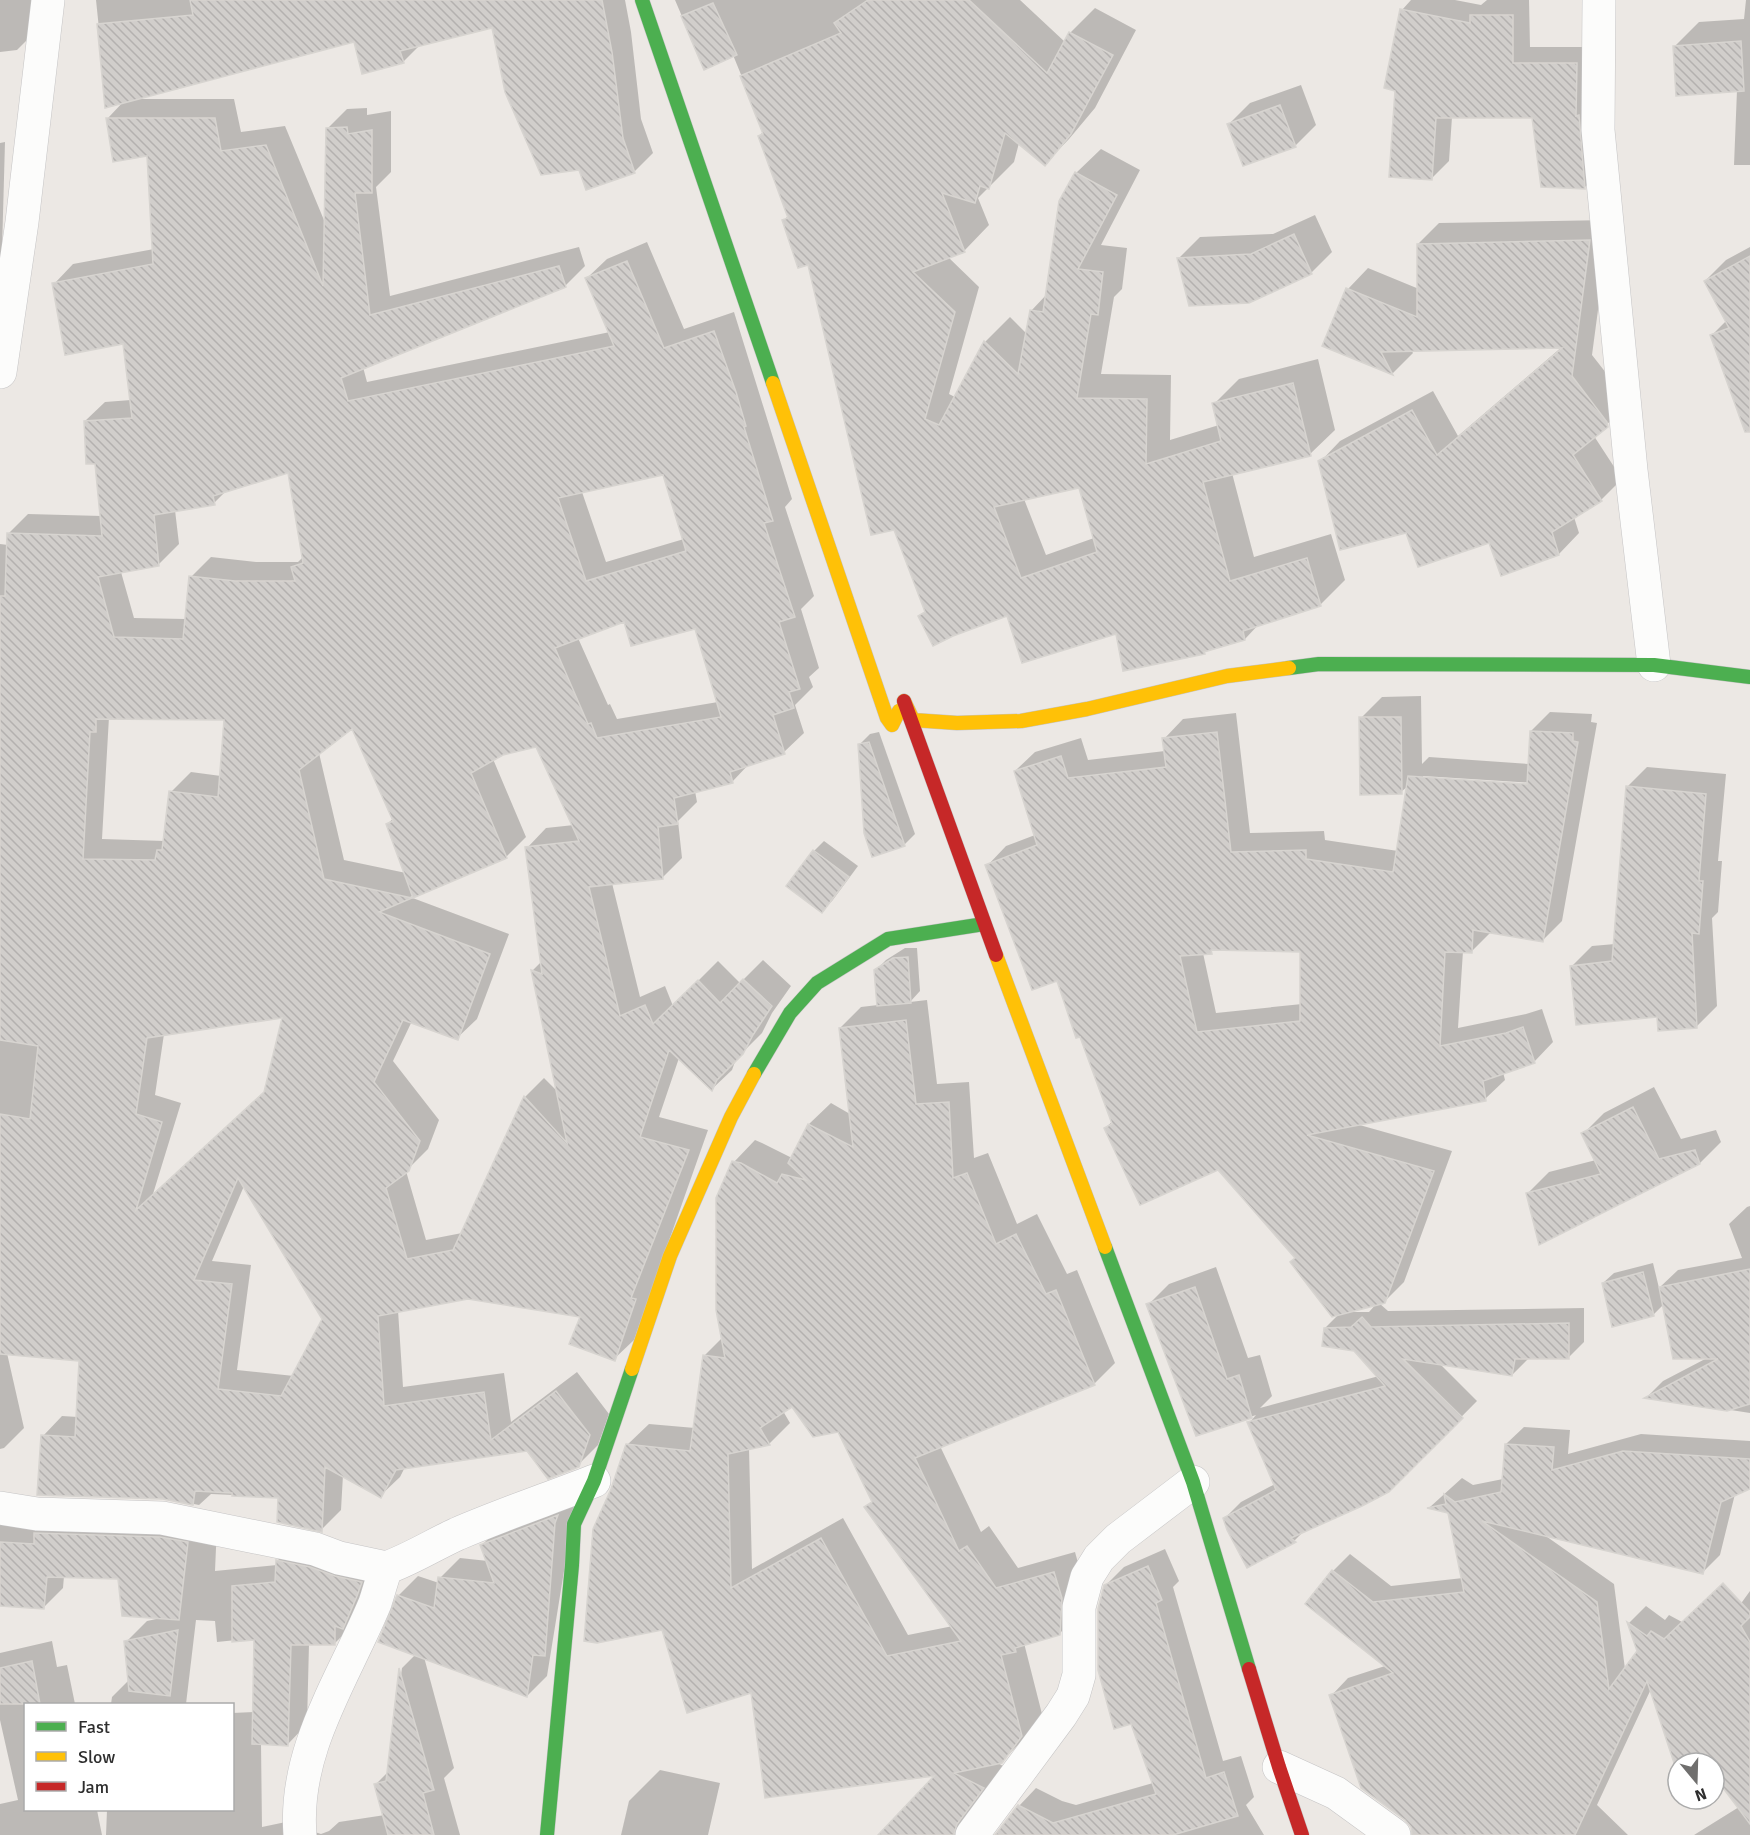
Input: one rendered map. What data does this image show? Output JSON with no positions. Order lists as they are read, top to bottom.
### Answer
{
  "legend": ["Fast", "Slow", "Jam"],
  "north": "bottom"
}
